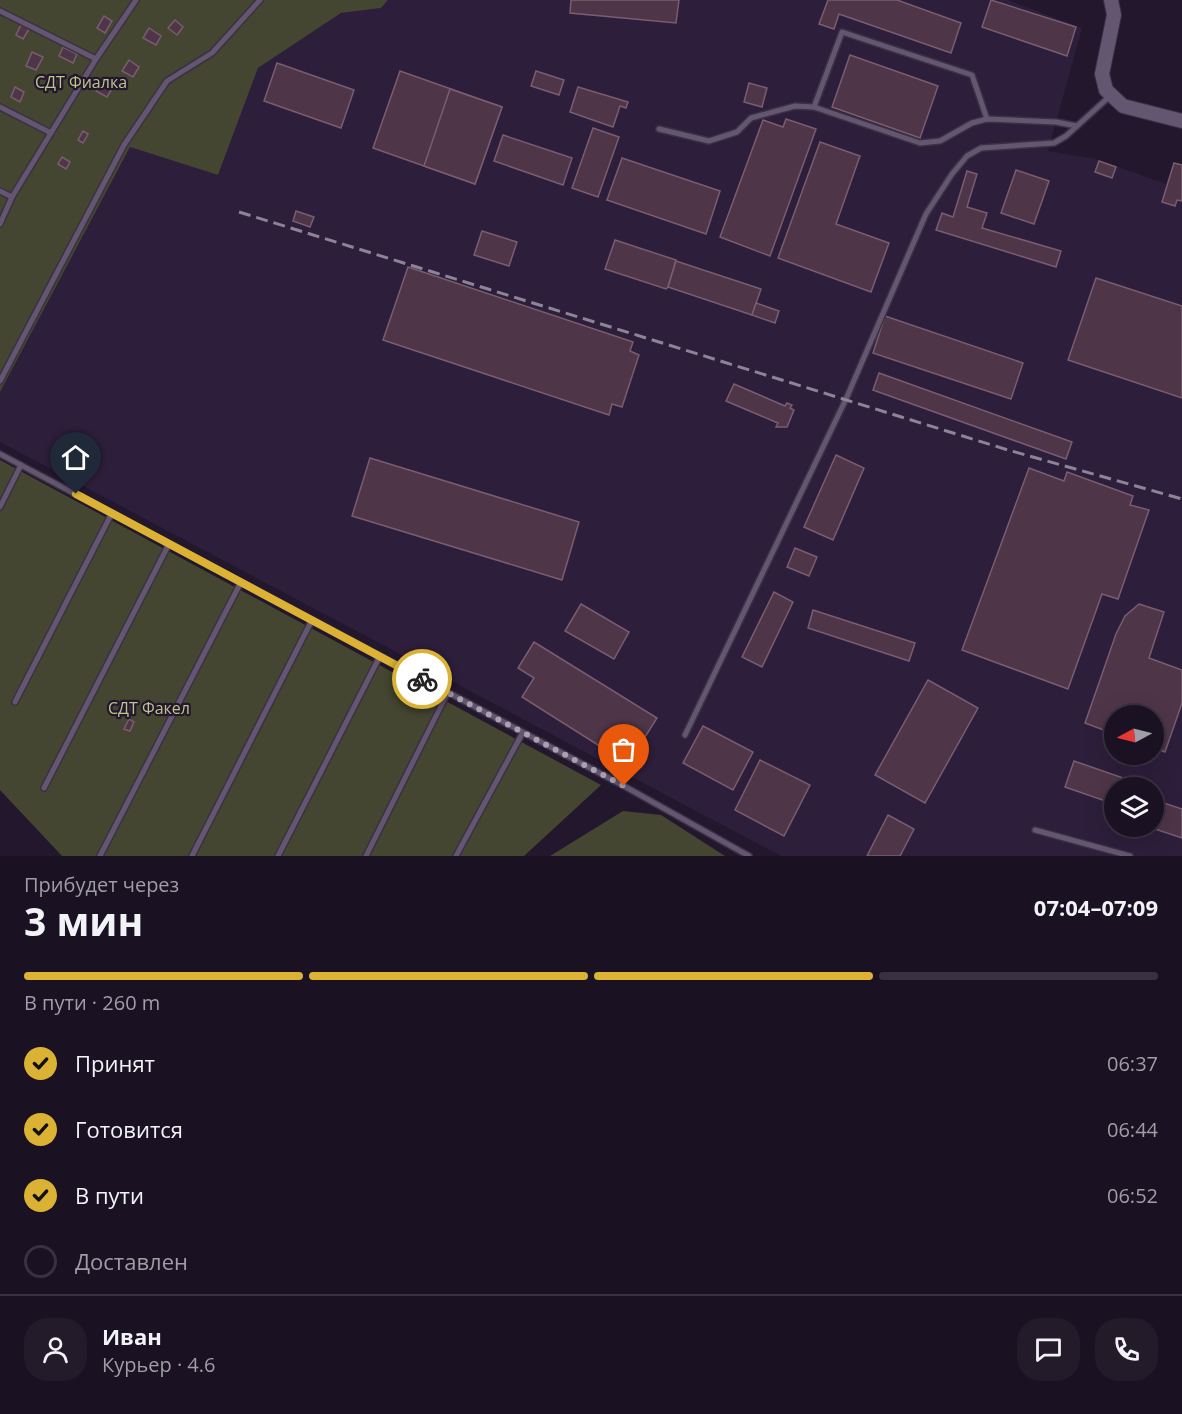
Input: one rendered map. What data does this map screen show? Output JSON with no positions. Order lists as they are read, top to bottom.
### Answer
{
  "parks": ["СДТ Фиалка", "СДТ Факел"],
  "north": "left",
  "page": {
    "heading": ["3 мин", "Прибудет через", "07:04–07:09"],
    "panel": ["Иван", "Курьер · 4.6"],
    "bar": "В пути · 260 m",
    "list": [
      ["Принят", "06:37"],
      ["Готовится", "06:44"],
      ["В пути", "06:52"],
      "Доставлен"
    ]
  }
}
